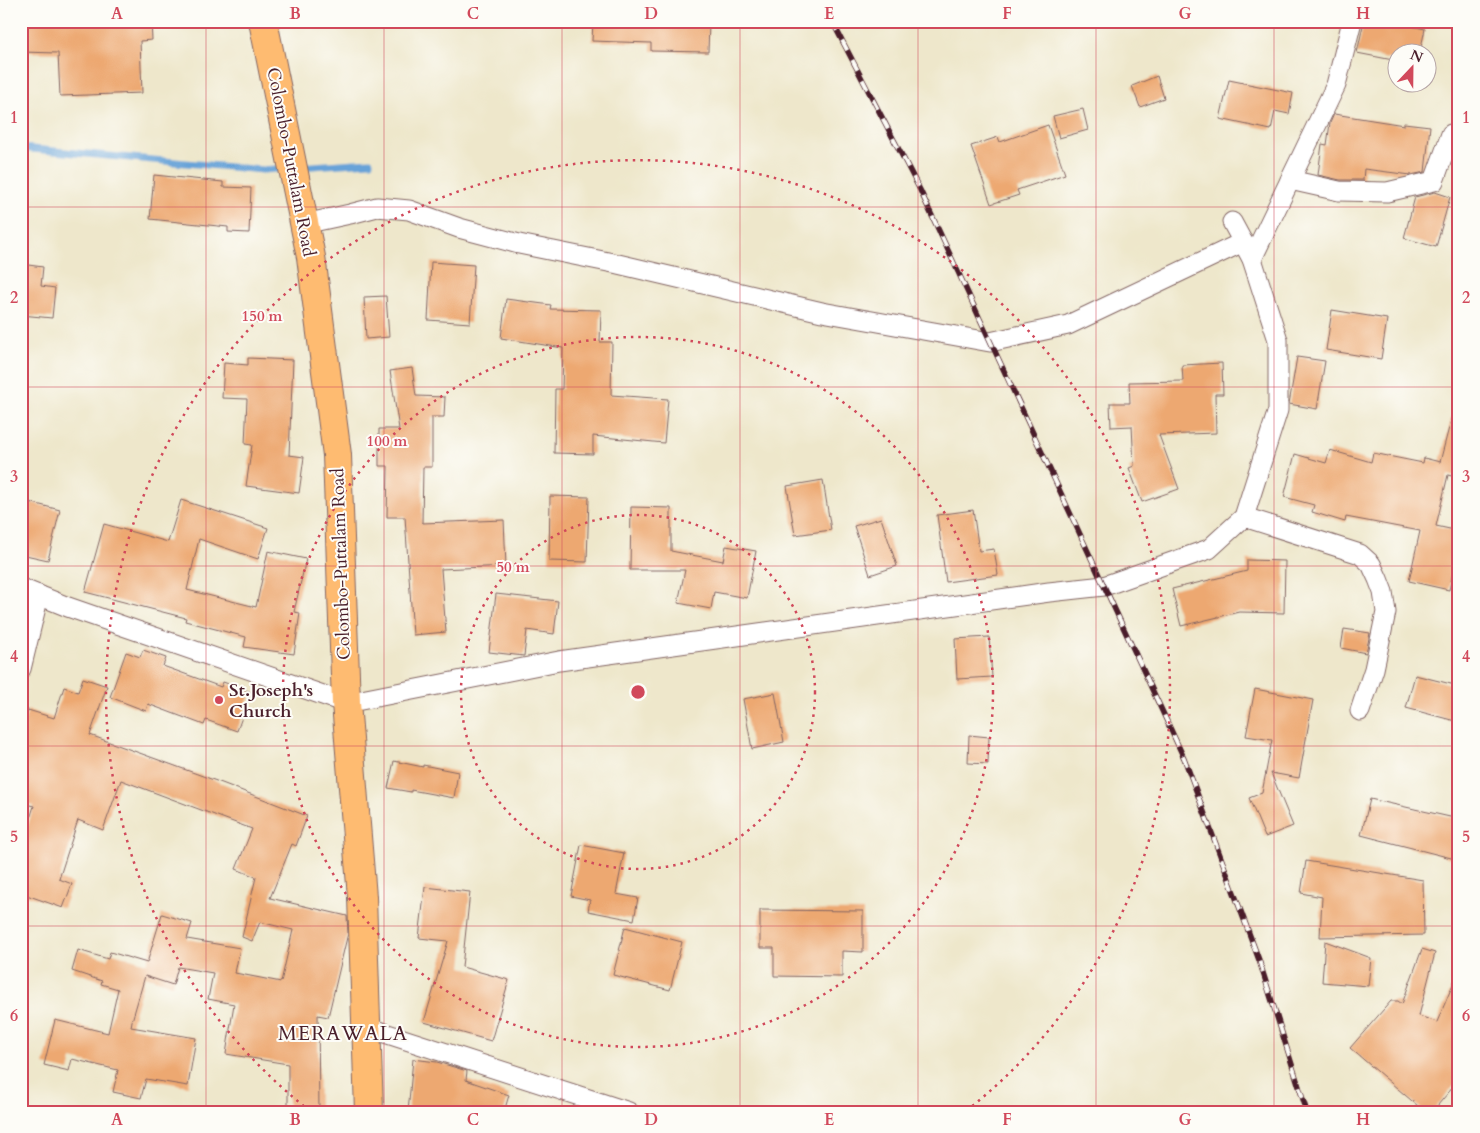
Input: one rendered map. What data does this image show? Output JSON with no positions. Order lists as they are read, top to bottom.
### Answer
{
  "streets": {
    "highway": ["Colombo-Puttalam Road"]
  },
  "districts": ["MERAWALA"],
  "places": ["St.Joseph's Church"],
  "north": "top",
  "grid": {
    "columns": [
      "A",
      "B",
      "C",
      "D",
      "E",
      "F",
      "G",
      "H"
    ],
    "rows": [
      "1",
      "2",
      "3",
      "4",
      "5",
      "6"
    ]
  },
  "rings": ["150 m", "100 m", "50 m"]
}
